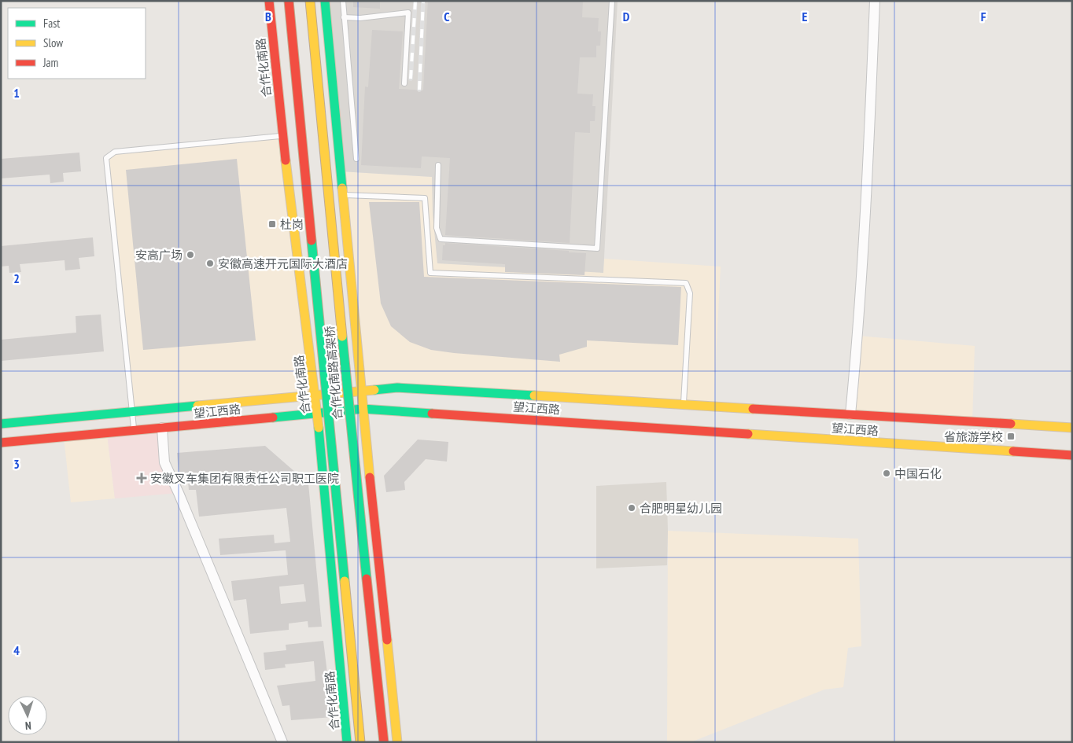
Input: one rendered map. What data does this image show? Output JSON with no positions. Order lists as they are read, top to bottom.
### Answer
{
  "streets": {
    "main road": ["合作化南路", "合作化南路高架桥", "望江西路"]
  },
  "crossings": [
    ["合作化南路", "望江西路"]
  ],
  "places": {
    "transit": ["杜岗", "省旅游学校"],
    "other": [
      "安高广场",
      "安徽高速开元国际大酒店",
      "中国石化",
      "合肥明星幼儿园"
    ],
    "health": ["安徽叉车集团有限责任公司职工医院"]
  },
  "legend": ["Fast", "Slow", "Jam"],
  "north": "bottom",
  "grid": {
    "columns": [
      "B",
      "C",
      "D",
      "E",
      "F"
    ],
    "rows": [
      "1",
      "2",
      "3",
      "4"
    ]
  }
}
